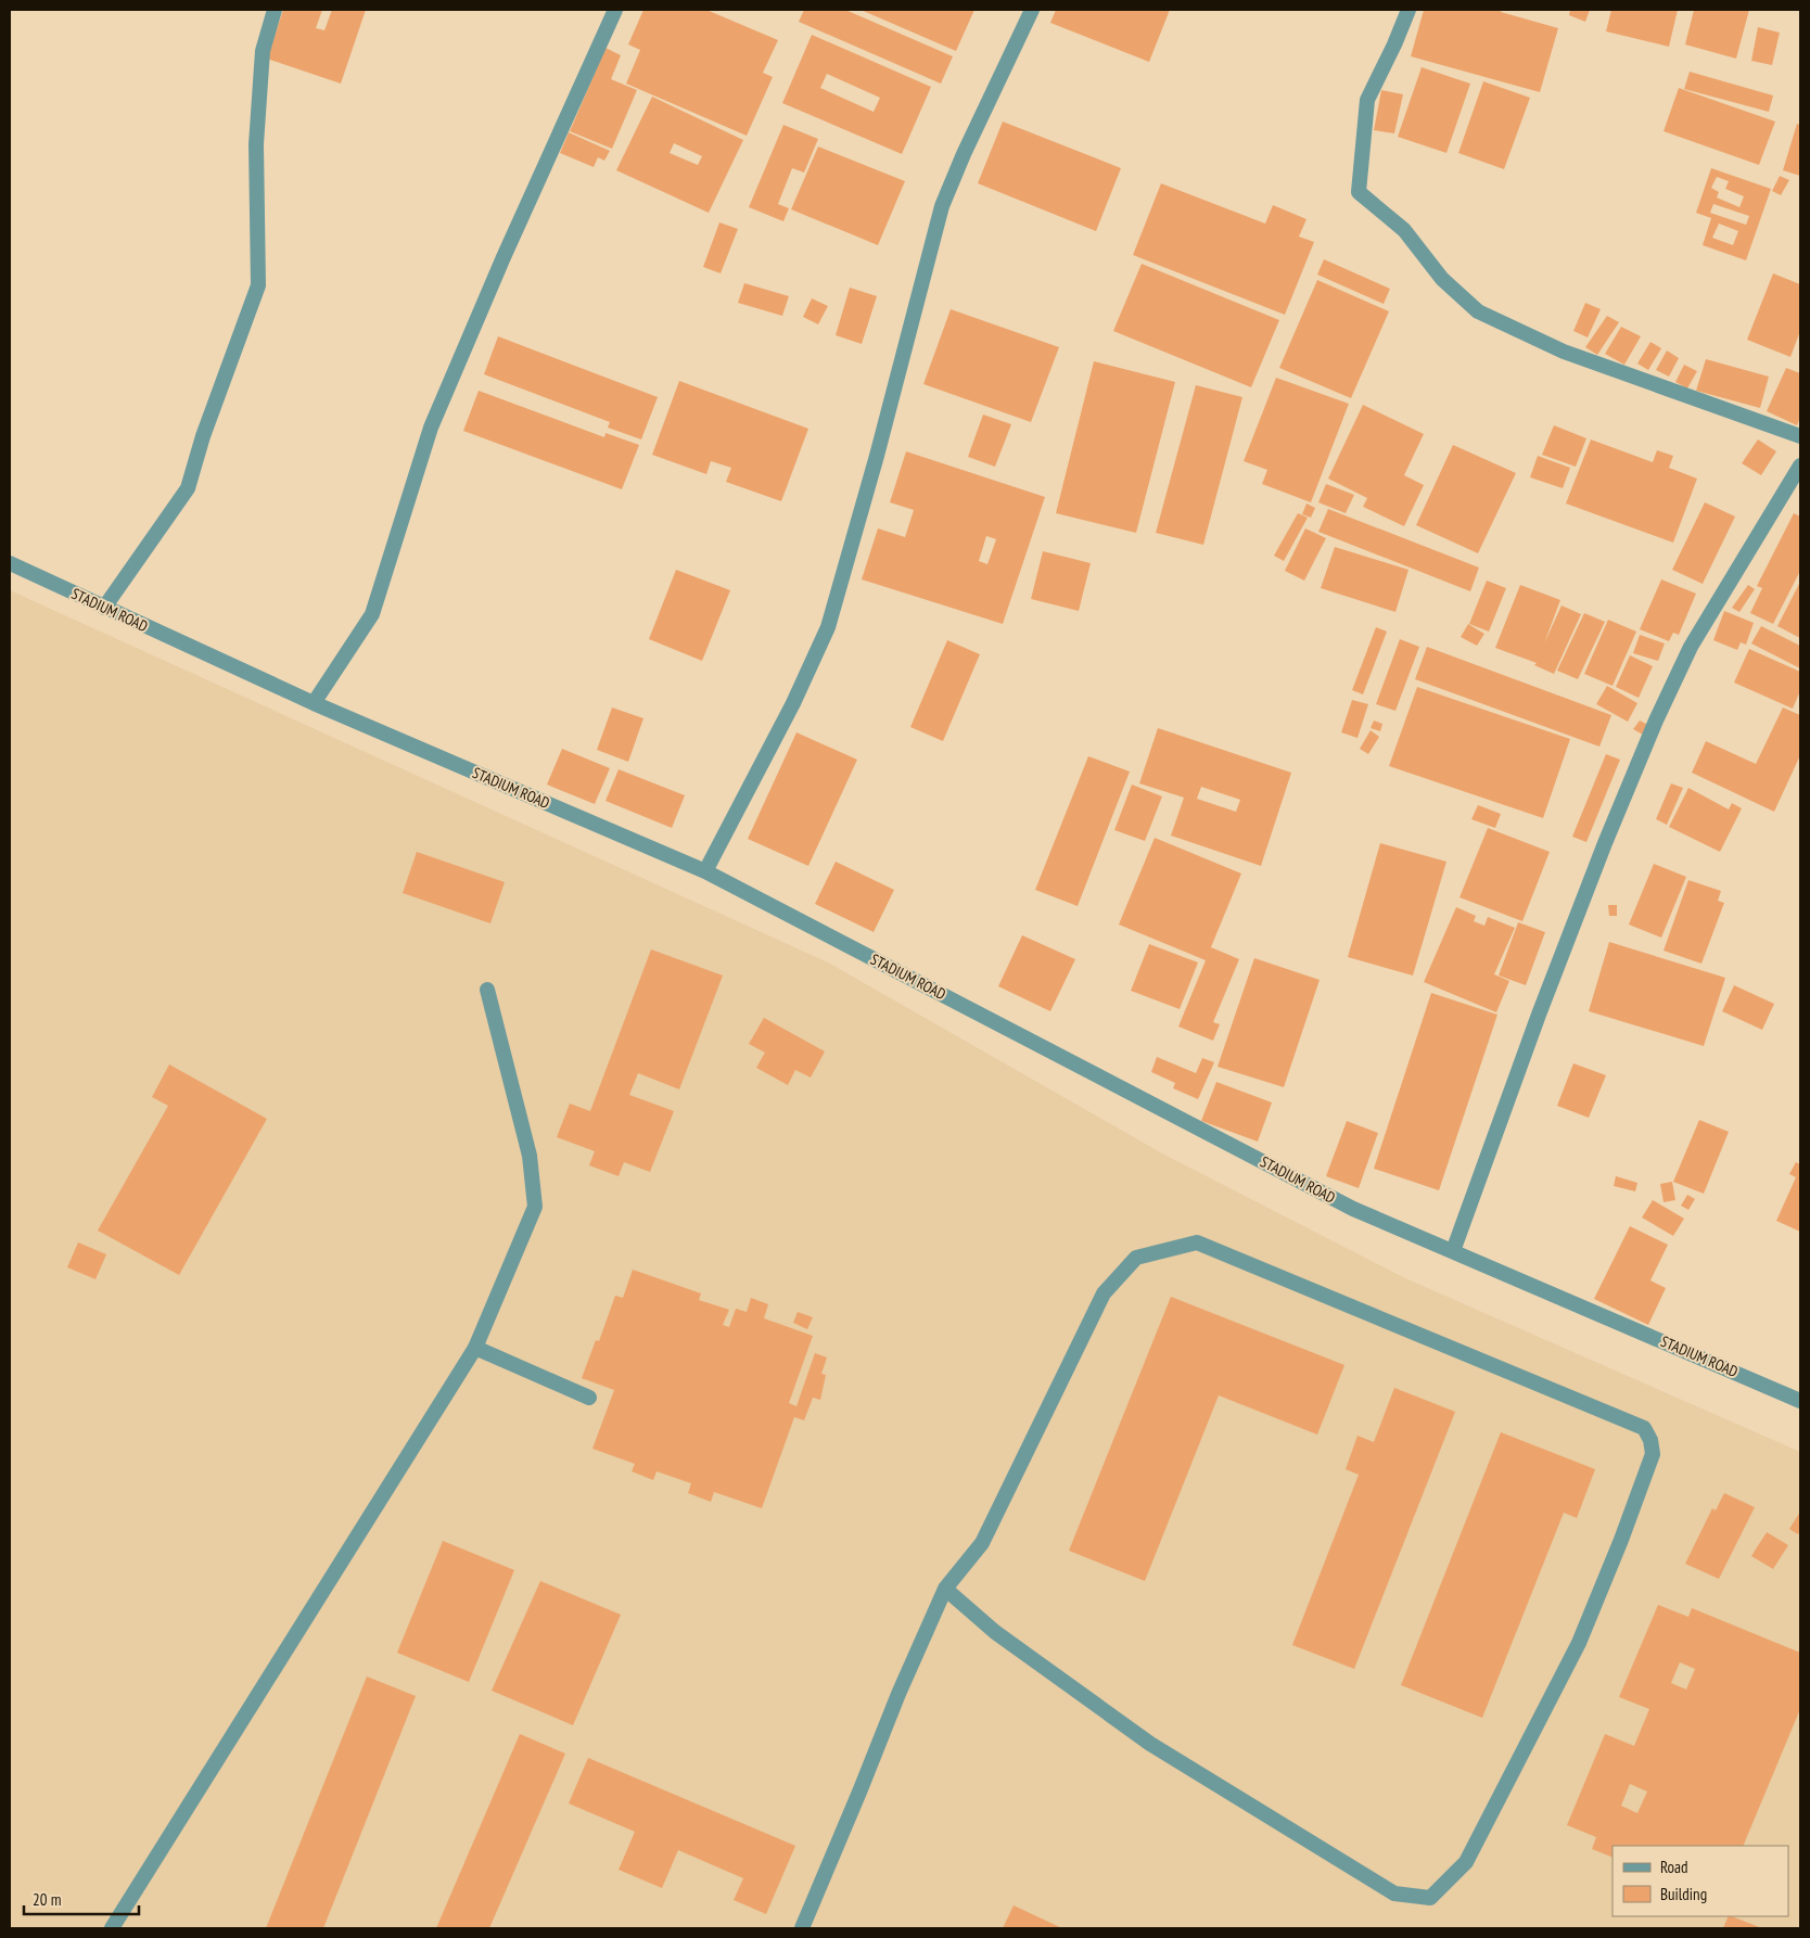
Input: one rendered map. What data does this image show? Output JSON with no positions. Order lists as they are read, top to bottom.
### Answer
{
  "streets": {
    "street": ["STADIUM ROAD"]
  },
  "legend": ["Road", "Building"],
  "scale_bar": "20 m"
}
